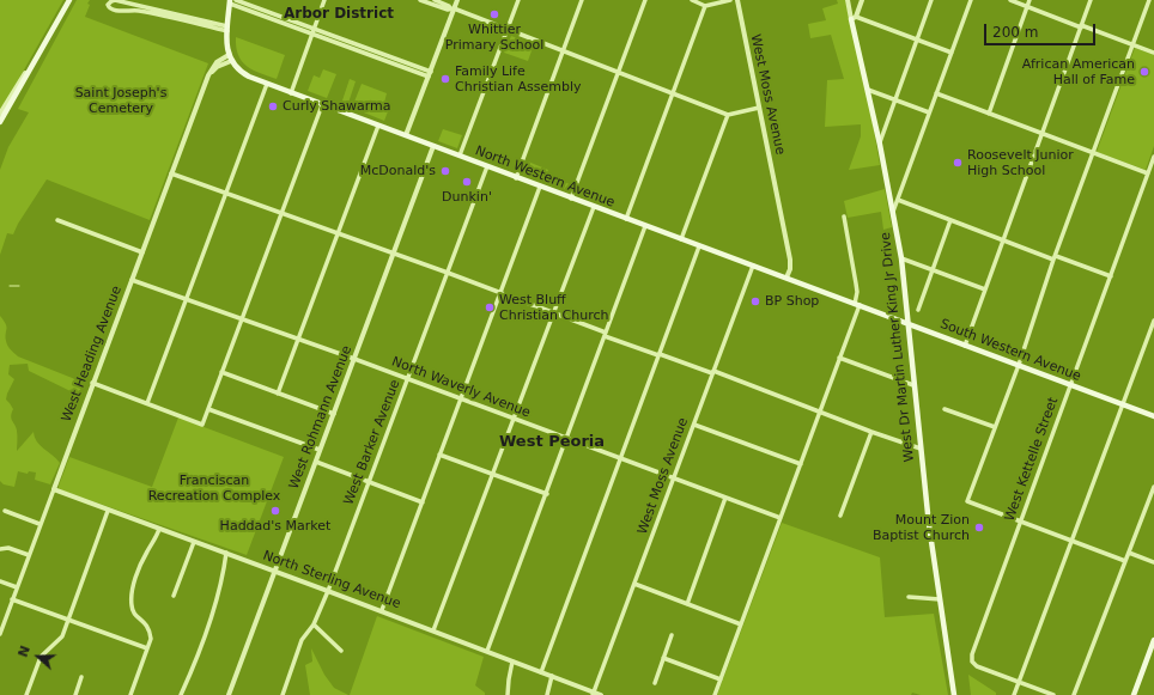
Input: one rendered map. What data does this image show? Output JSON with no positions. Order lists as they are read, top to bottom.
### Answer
{
  "streets": {
    "main road": ["North Western Avenue", "West Dr Martin Luther King Jr Drive", "South Western Avenue"],
    "street": [
      "West Moss Avenue",
      "West Heading Avenue",
      "North Waverly Avenue",
      "West Rohmann Avenue",
      "West Barker Avenue",
      "West Kettelle Street",
      "North Sterling Avenue"
    ]
  },
  "crossings": [
    ["West Moss Avenue", "North Western Avenue"],
    ["West Moss Avenue", "North Waverly Avenue"],
    ["West Moss Avenue", "North Sterling Avenue"],
    ["North Western Avenue", "South Western Avenue"],
    ["North Western Avenue", "West Heading Avenue"],
    ["North Western Avenue", "West Rohmann Avenue"],
    ["North Western Avenue", "West Barker Avenue"],
    ["West Dr Martin Luther King Jr Drive", "South Western Avenue"],
    ["South Western Avenue", "West Kettelle Street"],
    ["West Heading Avenue", "North Waverly Avenue"],
    ["West Heading Avenue", "North Sterling Avenue"],
    ["North Waverly Avenue", "West Rohmann Avenue"],
    ["North Waverly Avenue", "West Barker Avenue"],
    ["West Rohmann Avenue", "North Sterling Avenue"],
    ["West Barker Avenue", "North Sterling Avenue"]
  ],
  "districts": ["Arbor District", "West Peoria"],
  "parks": ["Saint Joseph's Cemetery", "Franciscan Recreation Complex"],
  "places": [
    "Whittier Primary School",
    "African American Hall of Fame",
    "Family Life Christian Assembly",
    "Curly Shawarma",
    "Roosevelt Junior High School",
    "McDonald's",
    "Dunkin'",
    "BP Shop",
    "West Bluff Christian Church",
    "Haddad's Market",
    "Mount Zion Baptist Church"
  ],
  "scale_bar": "200 m",
  "north": "left"
}
